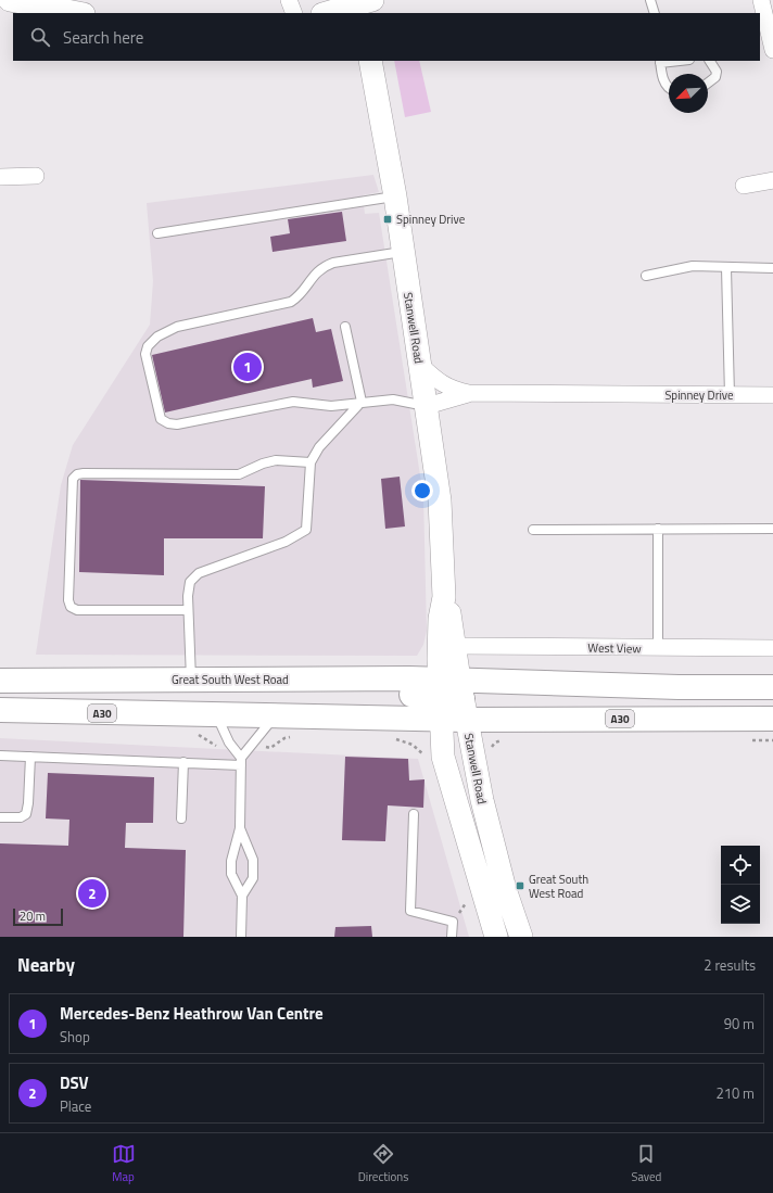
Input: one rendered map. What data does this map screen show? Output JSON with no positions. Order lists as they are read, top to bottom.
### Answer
{
  "streets": {
    "highway": ["Great South West Road", "A30"],
    "street": ["Stanwell Road", "Spinney Drive", "West View"]
  },
  "crossings": [
    ["Stanwell Road", "Spinney Drive"],
    ["Stanwell Road", "West View"],
    ["Stanwell Road", "Great South West Road"]
  ],
  "places": {
    "transit": ["Spinney Drive", "Great South West Road"]
  },
  "scale_bar": "20 m",
  "north": "bottom left",
  "page": {
    "search": "Search here",
    "pins": ["1", "2"],
    "scale": "20 m",
    "heading": ["Nearby", "2 results"],
    "list": [
      {
        "mark": "1",
        "name": "Mercedes-Benz Heathrow Van Centre",
        "note": "Shop",
        "value": "90 m"
      },
      {
        "mark": "2",
        "name": "DSV",
        "note": "Place",
        "value": "210 m"
      }
    ],
    "nav": ["Map", "Directions", "Saved"]
  }
}
